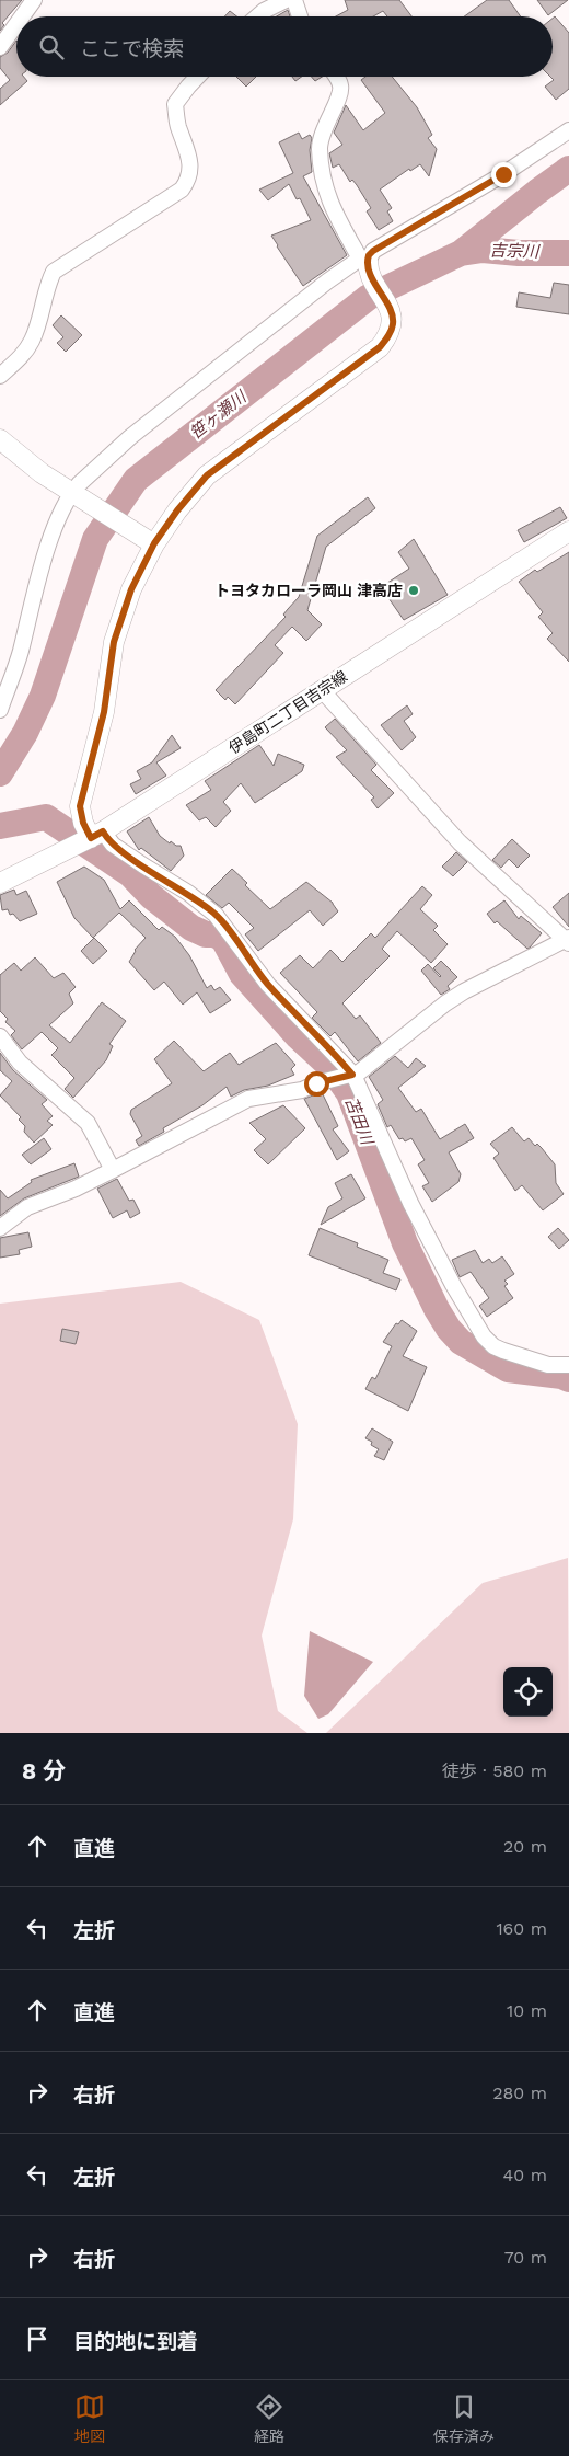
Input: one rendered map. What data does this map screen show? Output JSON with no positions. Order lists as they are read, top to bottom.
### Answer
{
  "streets": {
    "street": ["伊島町二丁目吉宗線"]
  },
  "water": ["吉宗川", "笹ヶ瀬川", "苫田川"],
  "places": ["トヨタカローラ岡山 津高店"],
  "page": {
    "search": "ここで検索",
    "heading": ["8 分", "徒歩 · 580 m"],
    "list": [
      ["直進", "20 m"],
      ["左折", "160 m"],
      ["直進", "10 m"],
      ["右折", "280 m"],
      ["左折", "40 m"],
      ["右折", "70 m"],
      "目的地に到着"
    ],
    "nav": ["地図", "経路", "保存済み"]
  }
}
